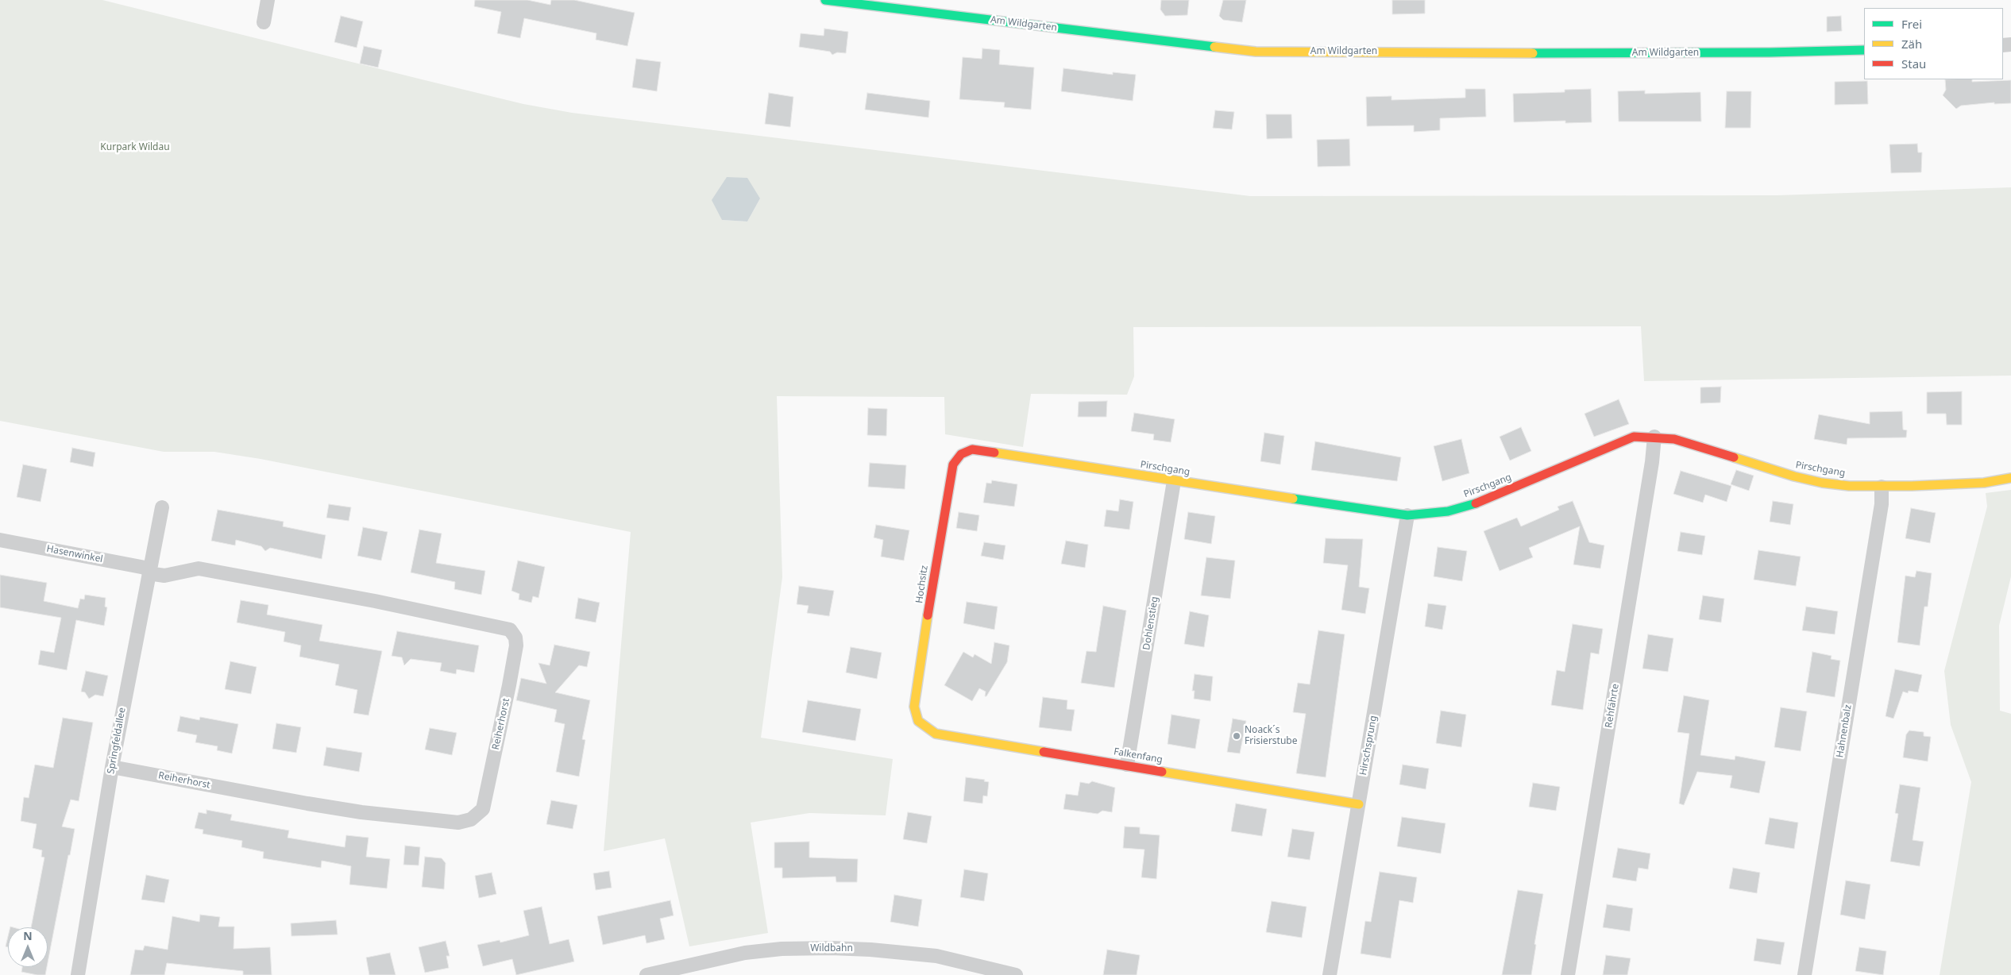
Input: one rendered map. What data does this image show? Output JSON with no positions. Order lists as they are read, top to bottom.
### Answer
{
  "streets": {
    "street": [
      "Am Wildgarten",
      "Pirschgang",
      "Hasenwinkel",
      "Hochsitz",
      "Dohlenstieg",
      "Rehfährte",
      "Reiherhorst",
      "Hahnenbalz",
      "Springfeldallee",
      "Hirschsprung",
      "Falkenfang",
      "Wildbahn"
    ]
  },
  "crossings": [
    ["Pirschgang", "Hochsitz"],
    ["Pirschgang", "Dohlenstieg"],
    ["Pirschgang", "Rehfährte"],
    ["Pirschgang", "Hahnenbalz"],
    ["Pirschgang", "Hirschsprung"],
    ["Hasenwinkel", "Reiherhorst"],
    ["Hasenwinkel", "Springfeldallee"],
    ["Hochsitz", "Falkenfang"],
    ["Dohlenstieg", "Falkenfang"],
    ["Reiherhorst", "Springfeldallee"],
    ["Hirschsprung", "Falkenfang"]
  ],
  "parks": ["Kurpark Wildau"],
  "places": ["Noack´s Frisierstube"],
  "legend": ["Frei", "Zäh", "Stau"],
  "north": "top"
}
